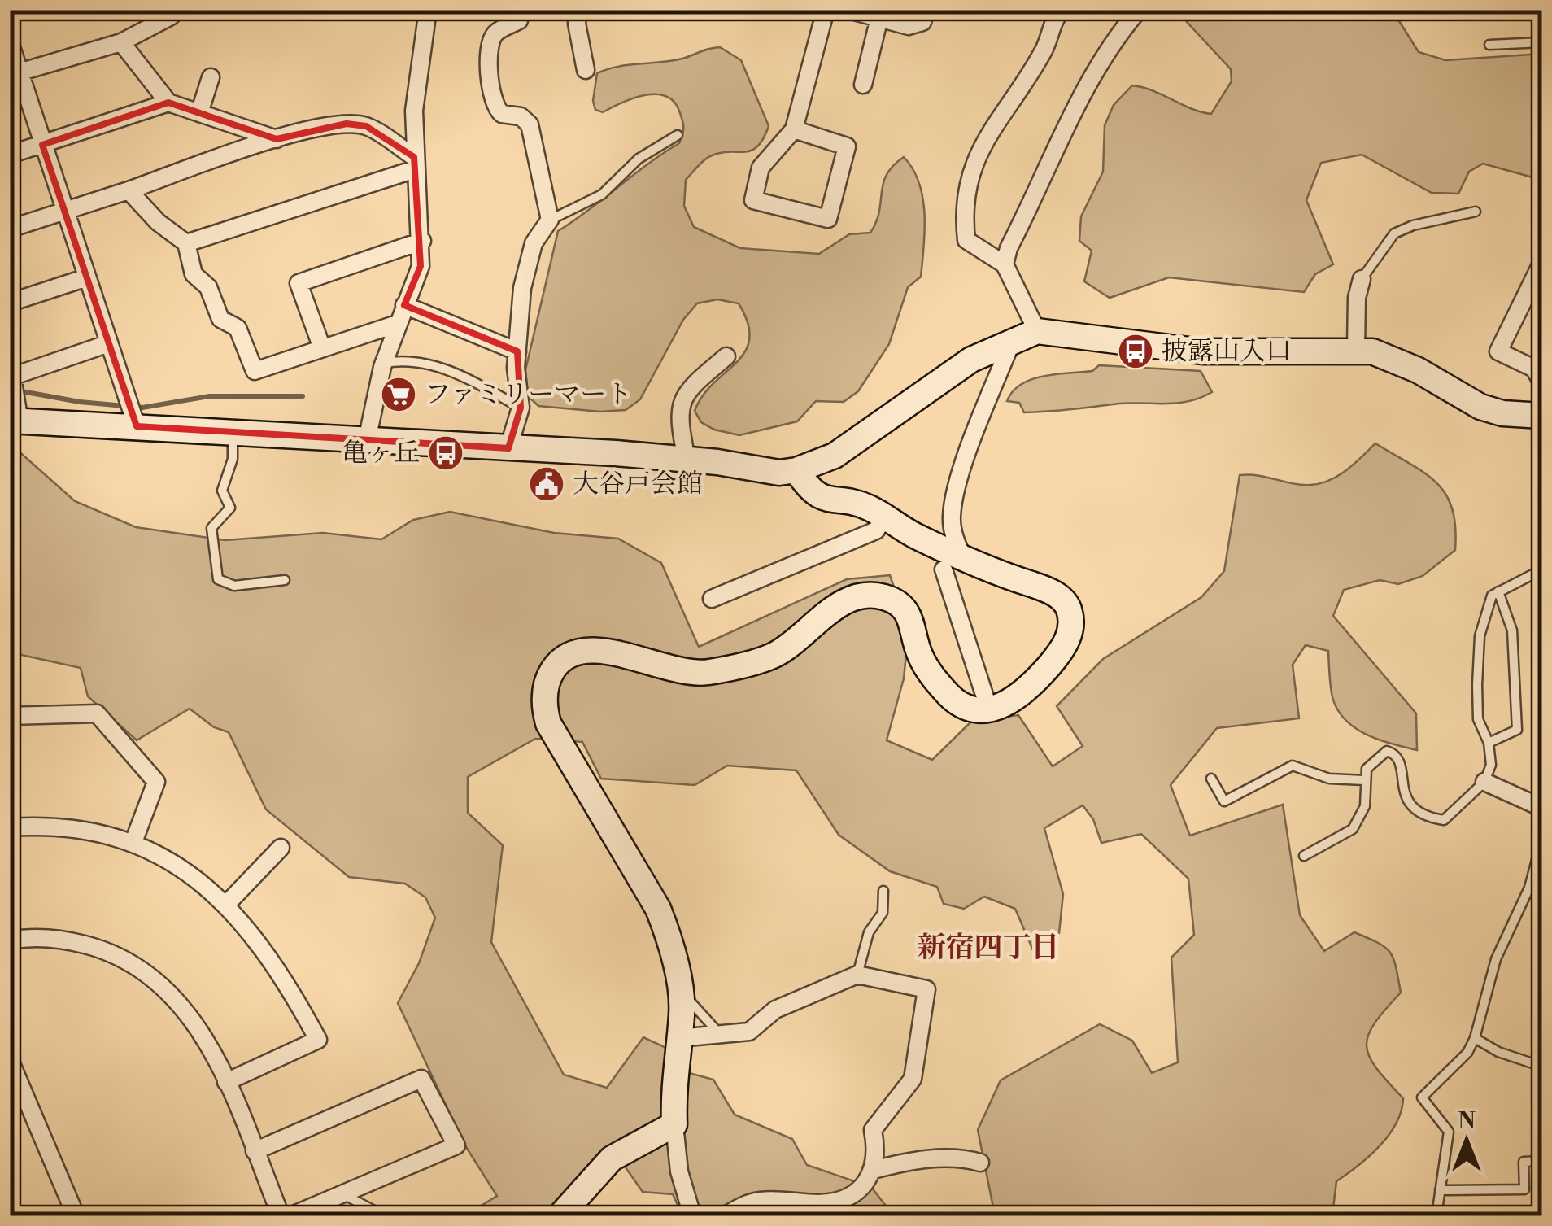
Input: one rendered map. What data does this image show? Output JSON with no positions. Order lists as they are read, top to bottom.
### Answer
{
  "districts": ["新宿四丁目"],
  "places": {
    "bus stop": ["披露山入口", "亀ヶ丘"],
    "supermarket": ["ファミリーマート"],
    "public building": ["大谷戸会館"]
  },
  "north": "top"
}
